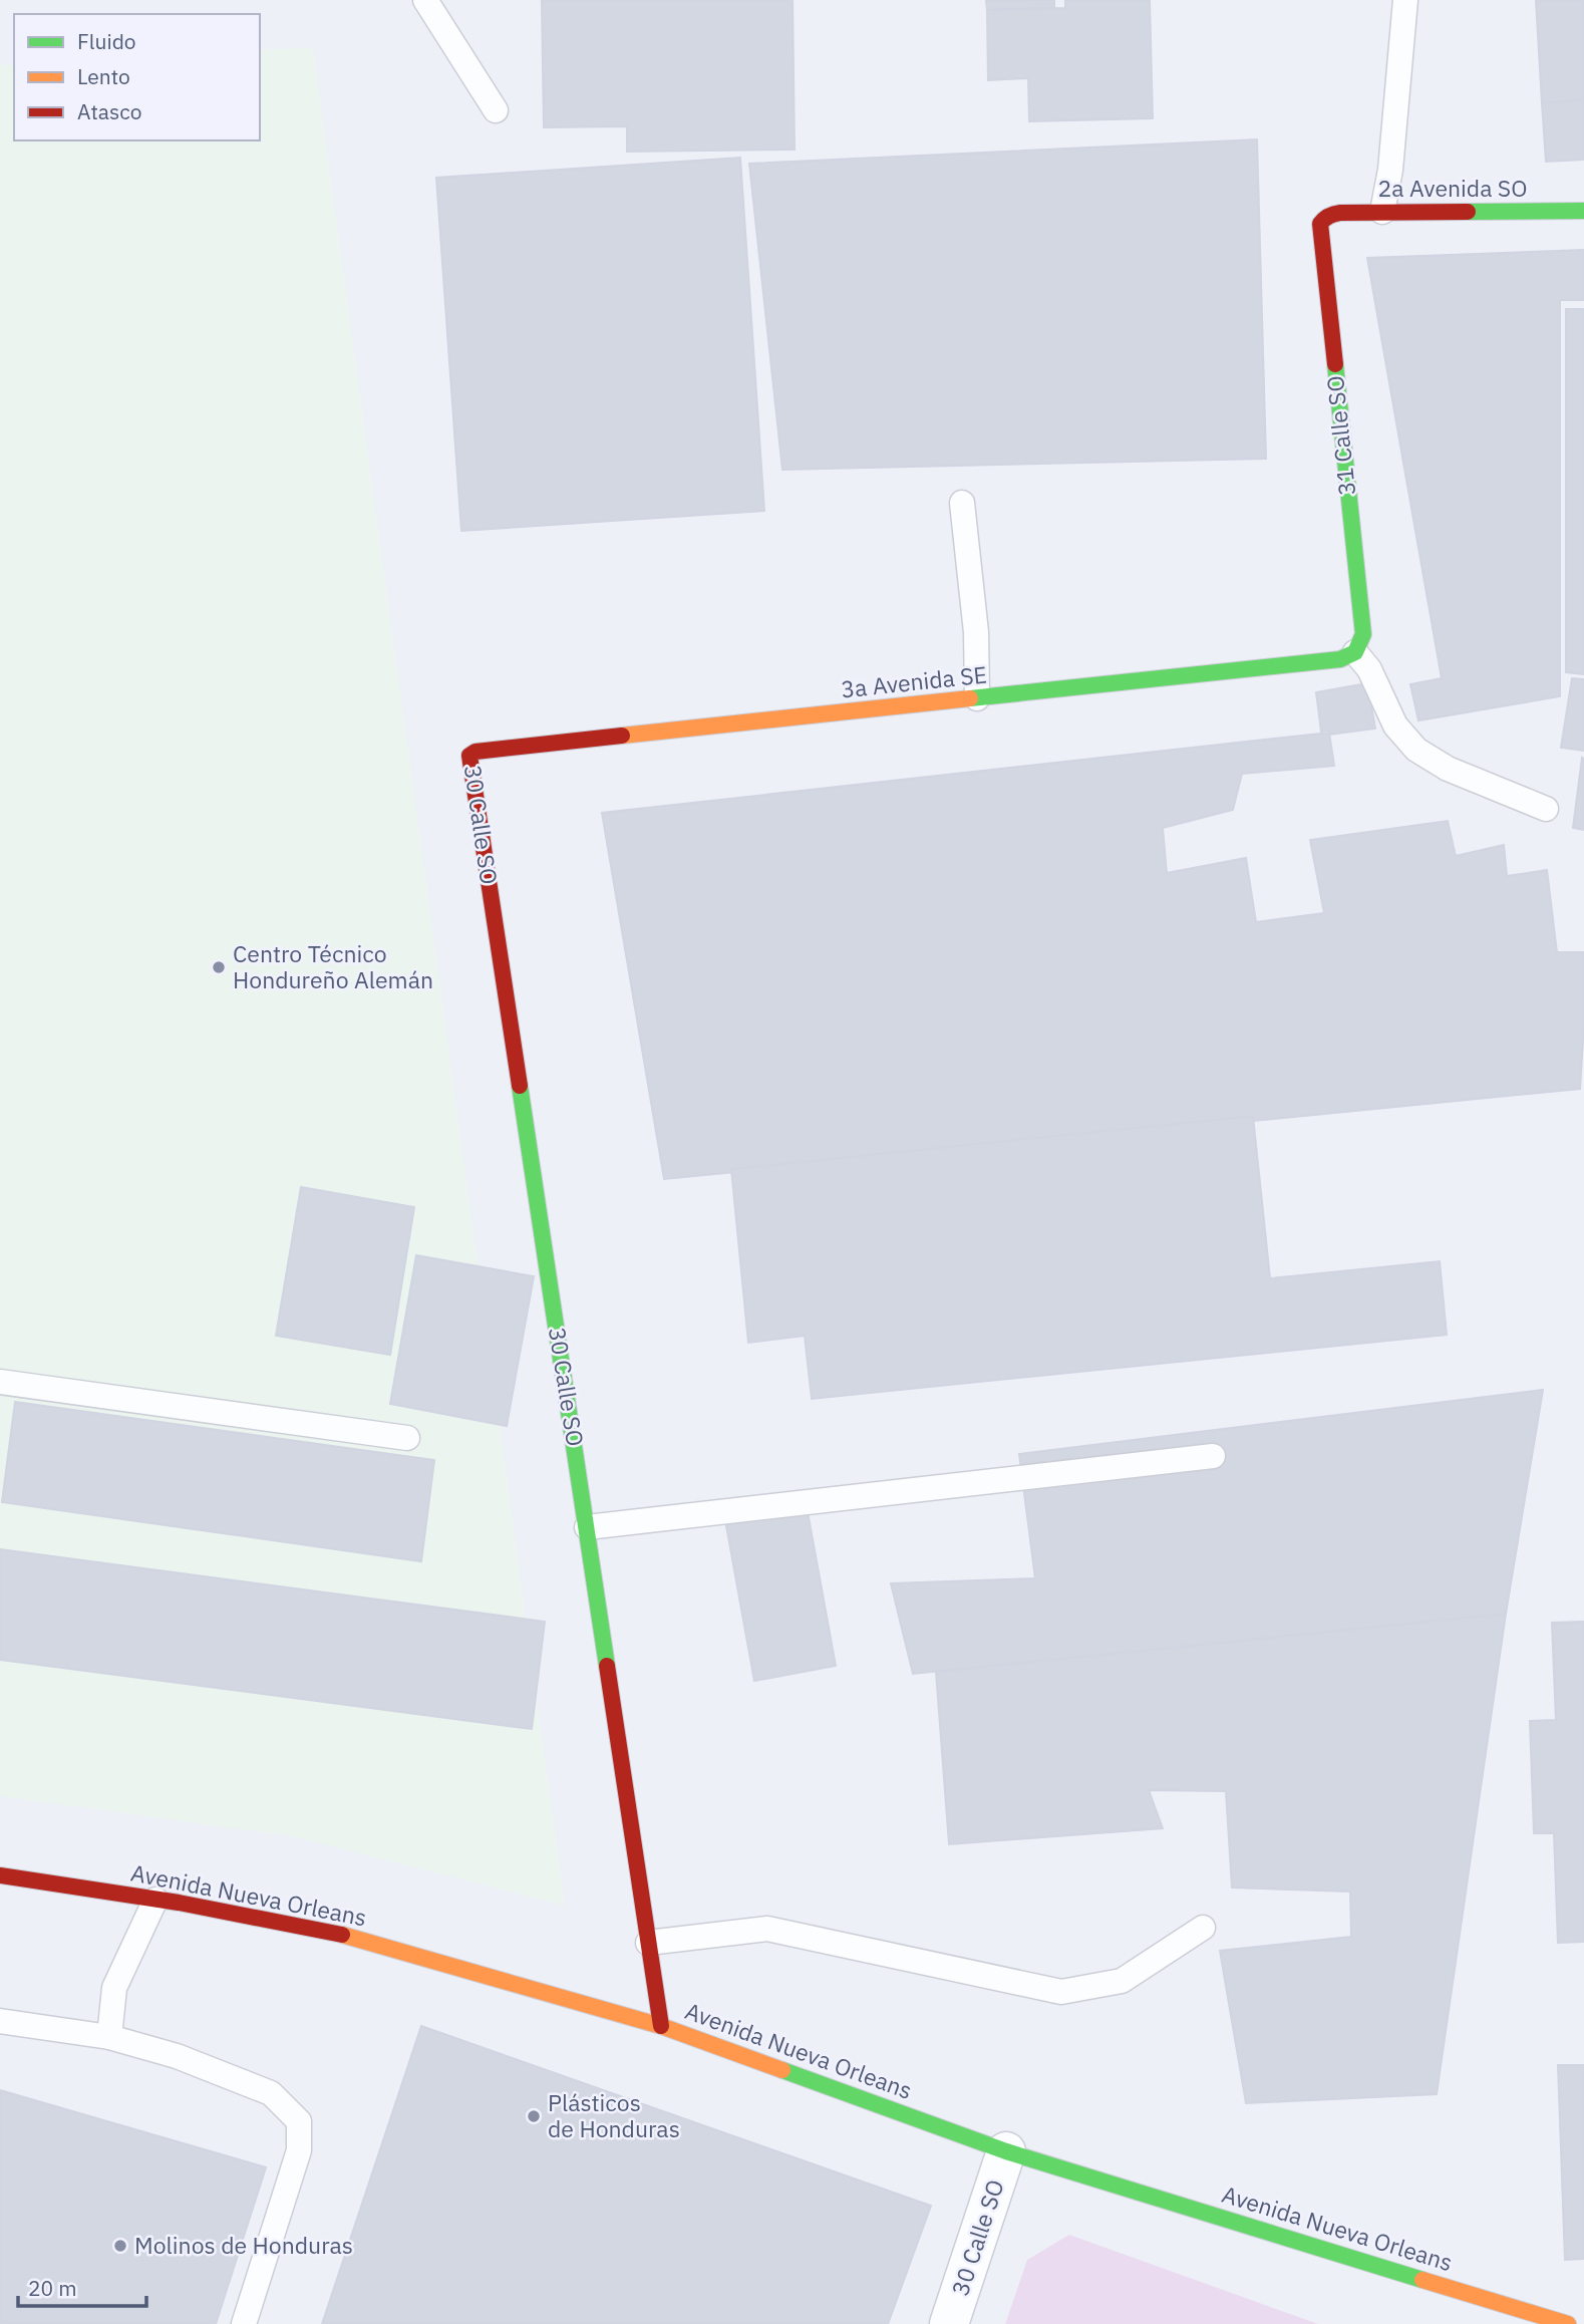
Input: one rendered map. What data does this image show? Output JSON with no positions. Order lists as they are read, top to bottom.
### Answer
{
  "streets": {
    "street": [
      "2a Avenida SO",
      "31 Calle SO",
      "3a Avenida SE",
      "30 Calle SO",
      "Avenida Nueva Orleans"
    ]
  },
  "crossings": [
    ["2a Avenida SO", "31 Calle SO"],
    ["31 Calle SO", "3a Avenida SE"],
    ["3a Avenida SE", "30 Calle SO"],
    ["30 Calle SO", "Avenida Nueva Orleans"]
  ],
  "places": ["Centro Técnico Hondureño Alemán", "Plásticos de Honduras", "Molinos de Honduras"],
  "legend": ["Fluido", "Lento", "Atasco"],
  "scale_bar": "20 m"
}
